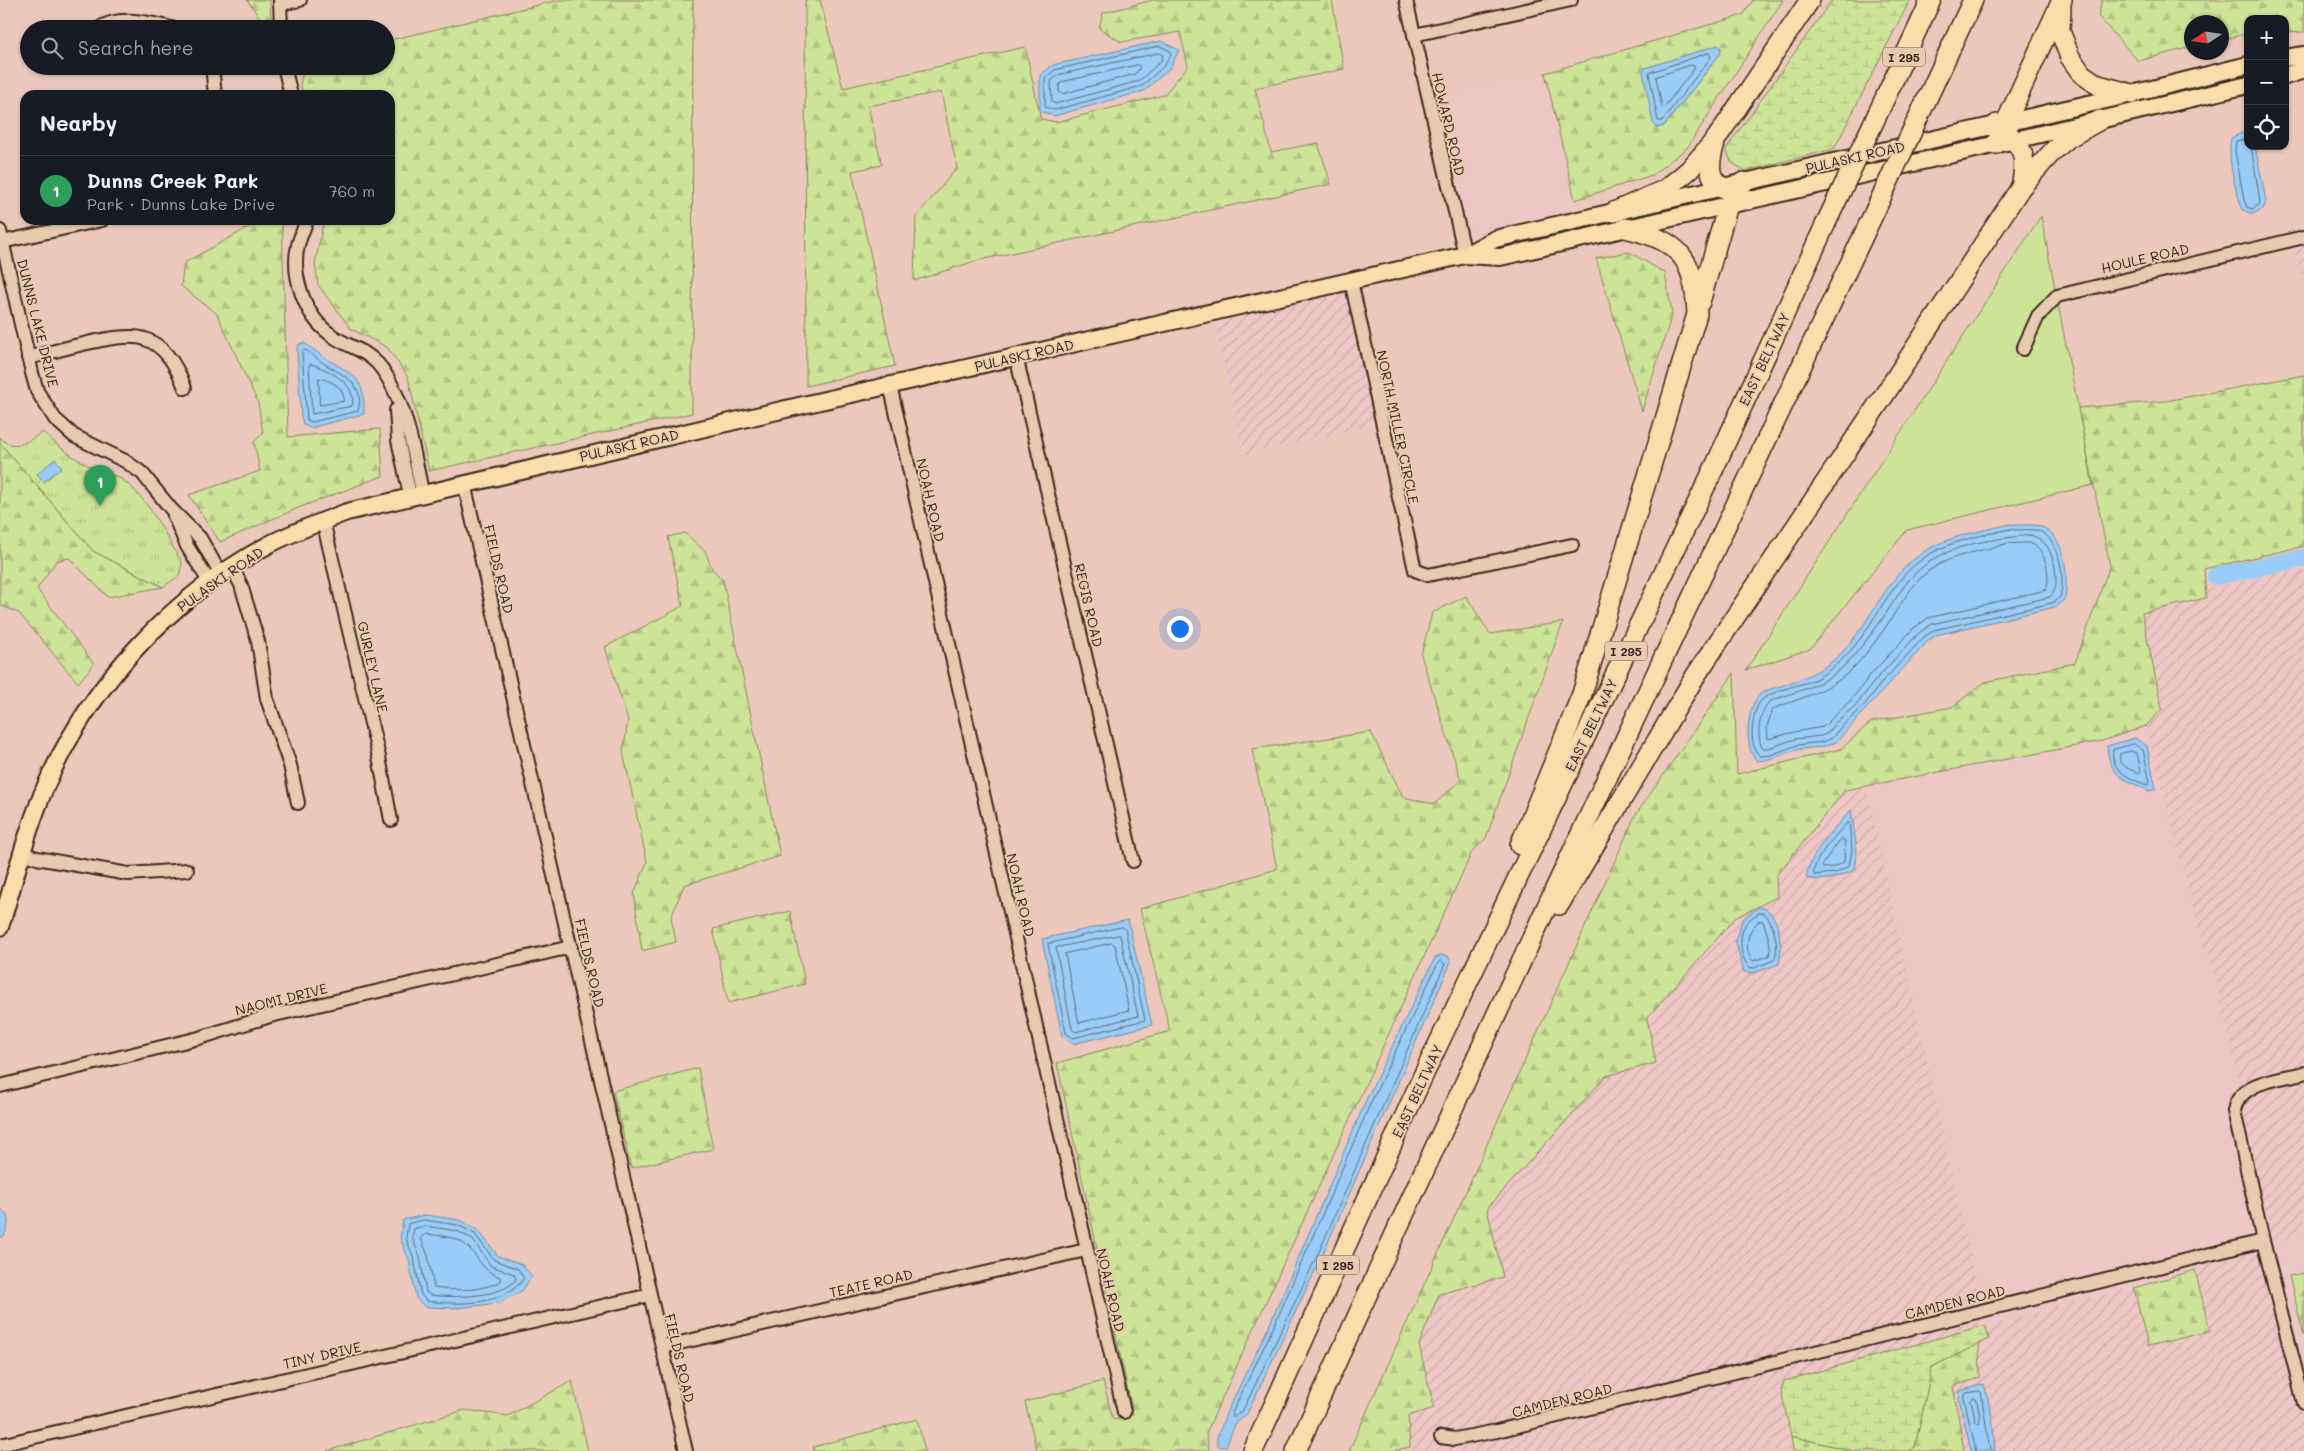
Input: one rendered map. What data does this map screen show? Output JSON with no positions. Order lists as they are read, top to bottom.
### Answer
{
  "streets": {
    "highway": ["I 295", "EAST BELTWAY"],
    "main road": ["PULASKI ROAD"],
    "street": [
      "HOWARD ROAD",
      "HOULE ROAD",
      "DUNNS LAKE DRIVE",
      "NORTH MILLER CIRCLE",
      "NOAH ROAD",
      "FIELDS ROAD",
      "REGIS ROAD",
      "GURLEY LANE",
      "NAOMI DRIVE",
      "TEATE ROAD",
      "CAMDEN ROAD",
      "TINY DRIVE"
    ]
  },
  "crossings": [
    ["HOWARD ROAD", "PULASKI ROAD"],
    ["PULASKI ROAD", "DUNNS LAKE DRIVE"],
    ["PULASKI ROAD", "NORTH MILLER CIRCLE"],
    ["PULASKI ROAD", "NOAH ROAD"],
    ["PULASKI ROAD", "FIELDS ROAD"],
    ["PULASKI ROAD", "REGIS ROAD"],
    ["PULASKI ROAD", "GURLEY LANE"],
    ["NOAH ROAD", "TEATE ROAD"],
    ["FIELDS ROAD", "NAOMI DRIVE"],
    ["FIELDS ROAD", "TEATE ROAD"],
    ["FIELDS ROAD", "TINY DRIVE"]
  ],
  "north": "left",
  "page": {
    "map_buttons": ["+", "−"],
    "search": "Search here",
    "heading": "Nearby",
    "list": [
      {
        "mark": "1",
        "name": "Dunns Creek Park",
        "note": "Park · Dunns Lake Drive",
        "value": "760 m"
      }
    ],
    "pins": "1"
  }
}
